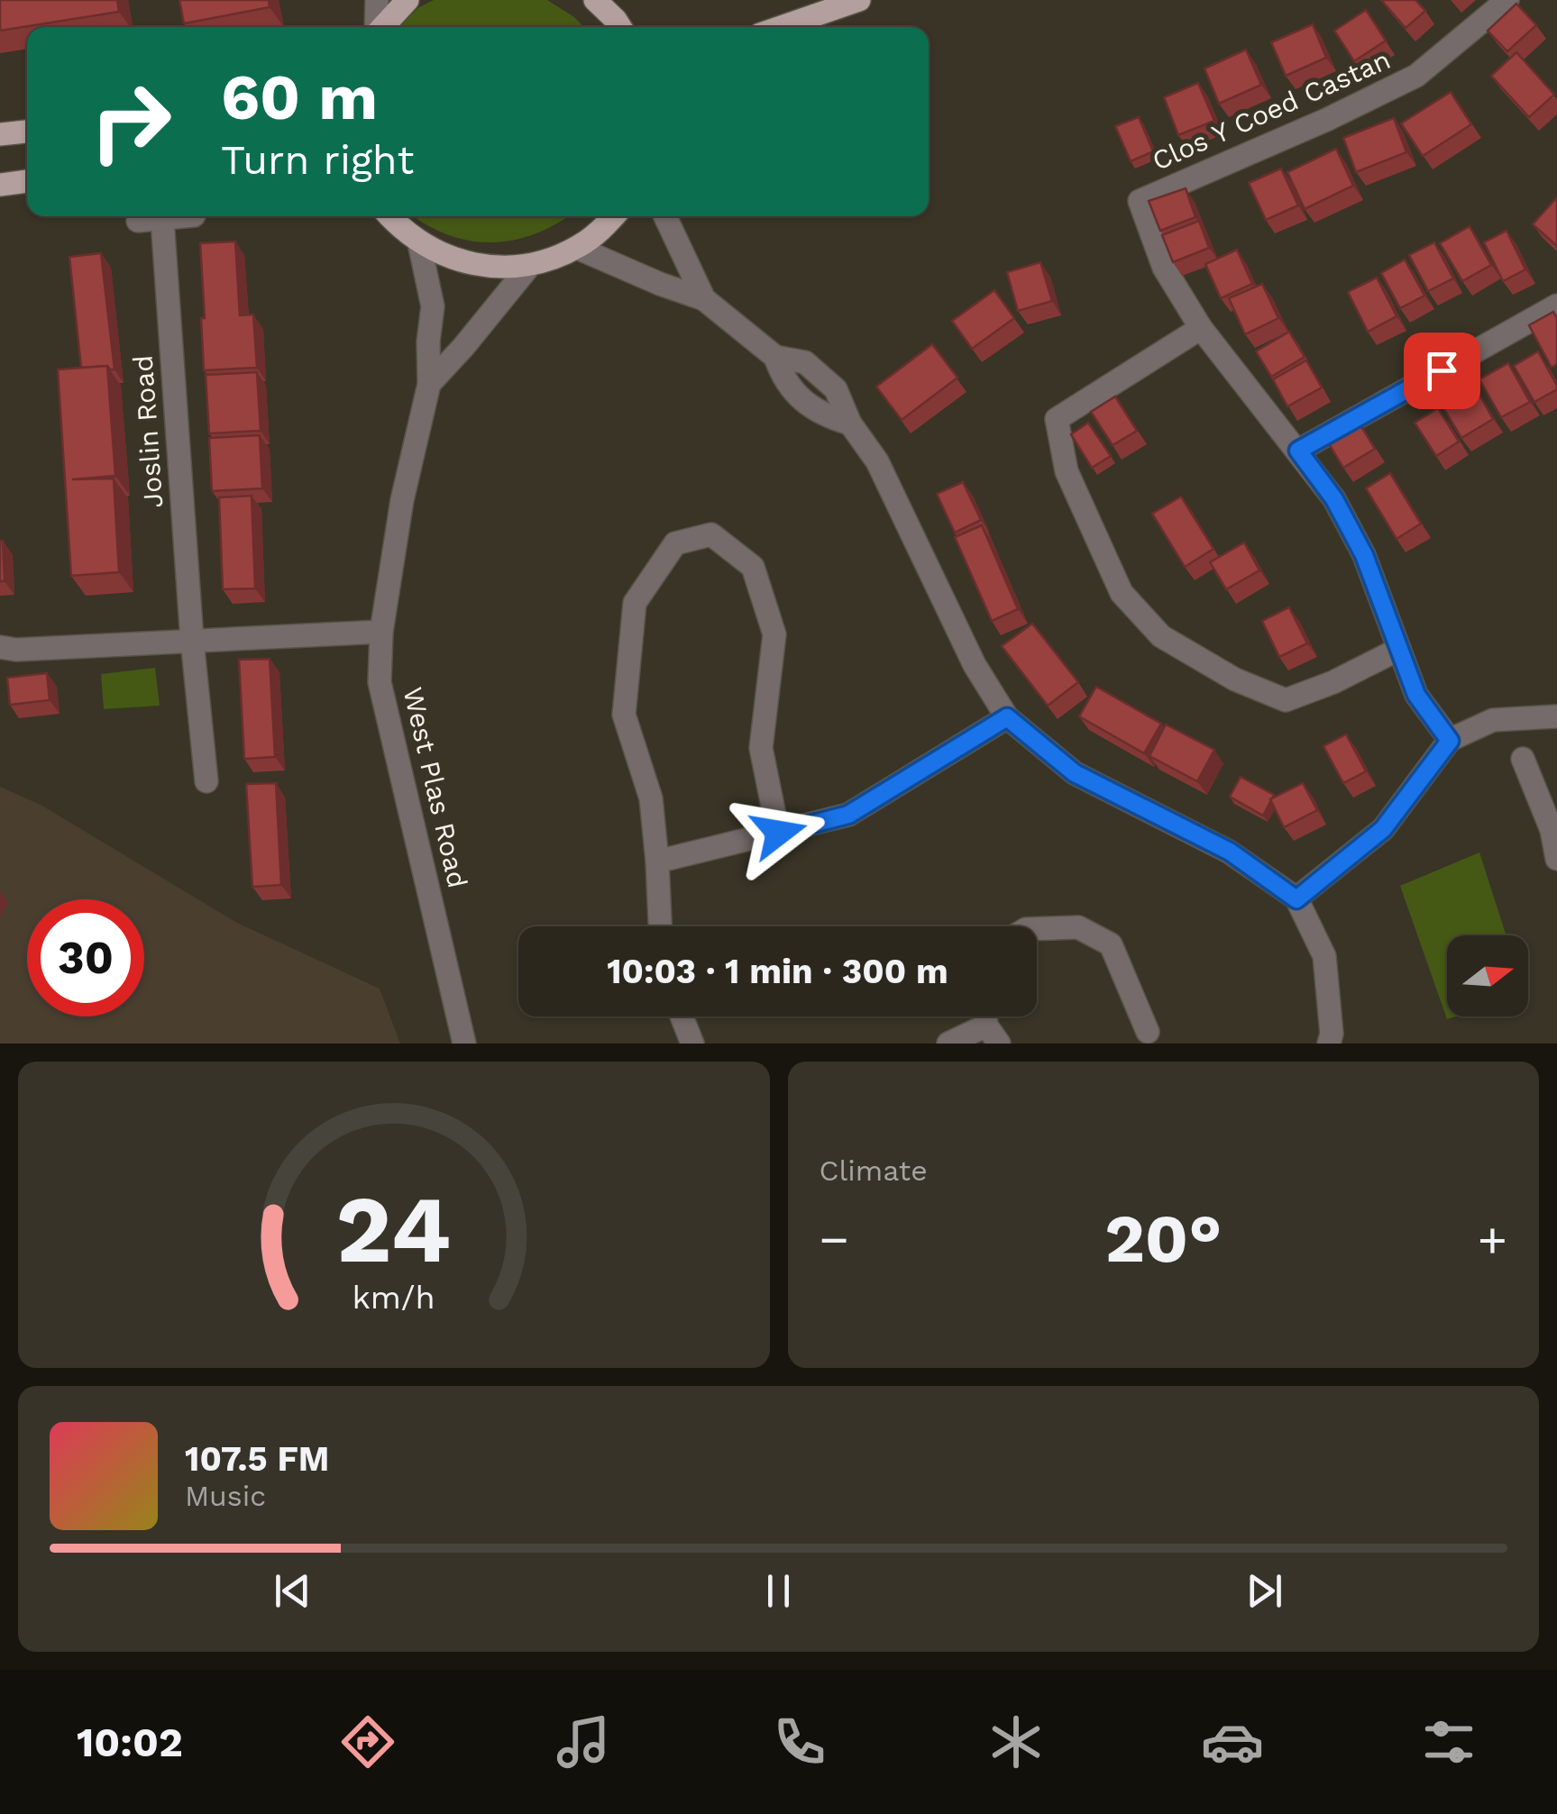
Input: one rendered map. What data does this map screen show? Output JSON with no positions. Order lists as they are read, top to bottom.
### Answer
{
  "streets": {
    "street": ["Clos Y Coed Castan", "Joslin Road", "West Plas Road"]
  },
  "north": "right",
  "page": {
    "turn": ["60 m", "Turn right"],
    "limit": "30",
    "trip": "10:03 · 1 min · 300 m",
    "tile": "Climate",
    "heat": ["−", "20°", "+"],
    "song": ["107.5 FM", "Music"],
    "tabs": "10:02",
    "gauge": ["24", "km/h"]
  }
}
